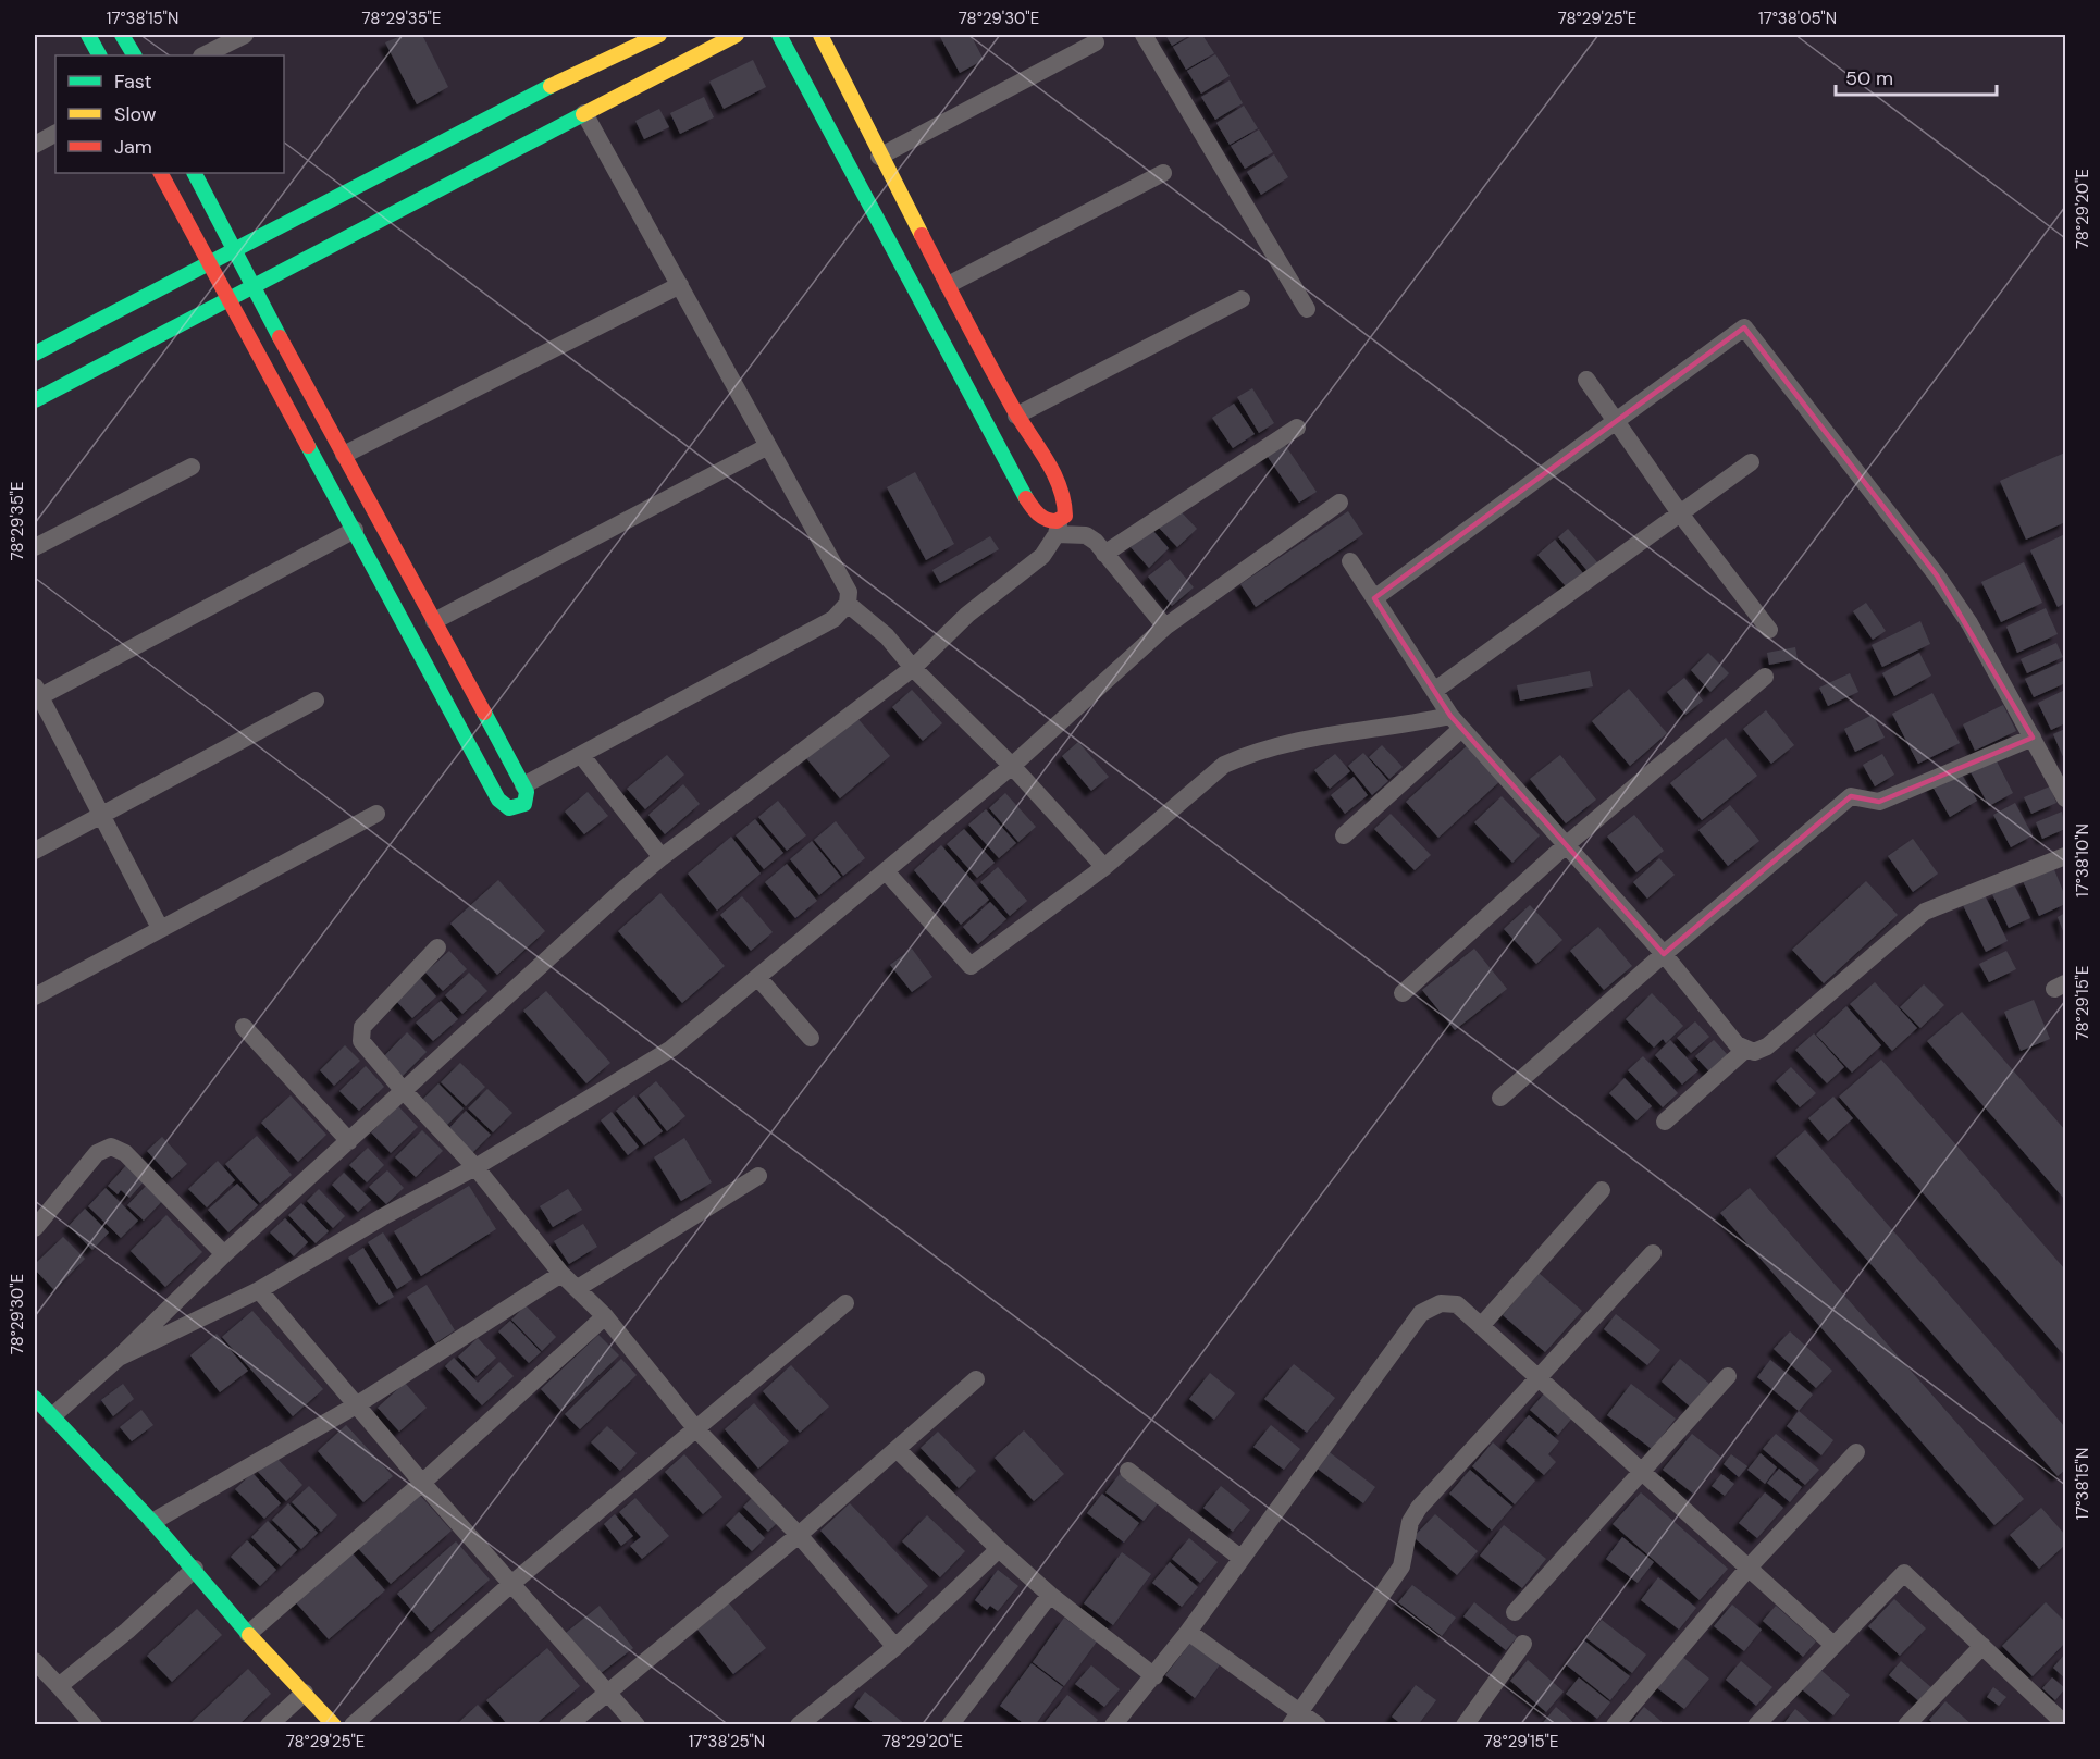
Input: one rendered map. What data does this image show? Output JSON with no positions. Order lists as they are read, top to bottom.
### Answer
{
  "legend": ["Fast", "Slow", "Jam"],
  "scale_bar": "50 m",
  "coordinates": [
    "17°38'15\"N",
    "78°29'35\"E",
    "78°29'30\"E",
    "78°29'25\"E",
    "17°38'05\"N",
    "78°29'20\"E",
    "17°38'10\"N",
    "78°29'15\"E",
    "17°38'25\"N"
  ]
}
